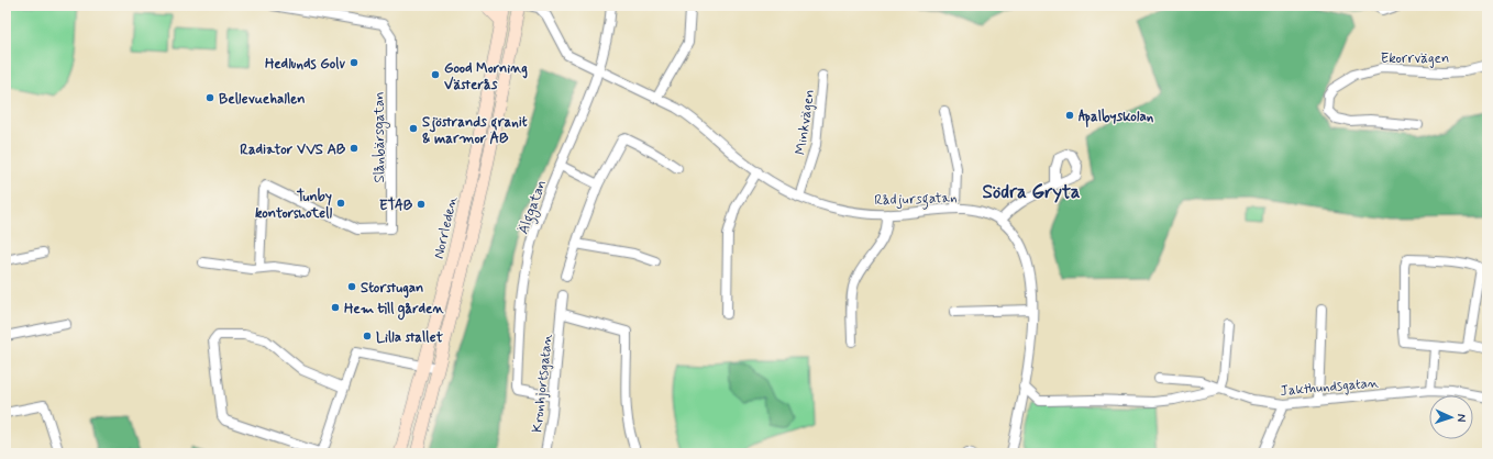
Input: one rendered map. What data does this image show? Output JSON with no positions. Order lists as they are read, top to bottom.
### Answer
{
  "streets": {
    "main road": ["Norrleden"],
    "street": [
      "Ekorrvägen",
      "Minkvägen",
      "Slånbärsgatan",
      "Rådjursgatan",
      "Älggatan",
      "Kronhjortsgatan",
      "Jakthundsgatan"
    ]
  },
  "crossings": [
    ["Minkvägen", "Rådjursgatan"],
    ["Rådjursgatan", "Älggatan"],
    ["Älggatan", "Kronhjortsgatan"]
  ],
  "districts": ["Södra Gryta"],
  "places": [
    "Hedlunds Golv",
    "Good Morning Västerås",
    "Bellevuehallen",
    "Apalbyskolan",
    "Sjöstrands granit & marmor AB",
    "Radiator VVS AB",
    "Tunby kontorshotell",
    "ETAB",
    "Storstugan",
    "Hem till gården",
    "Lilla stallet"
  ],
  "north": "right"
}
